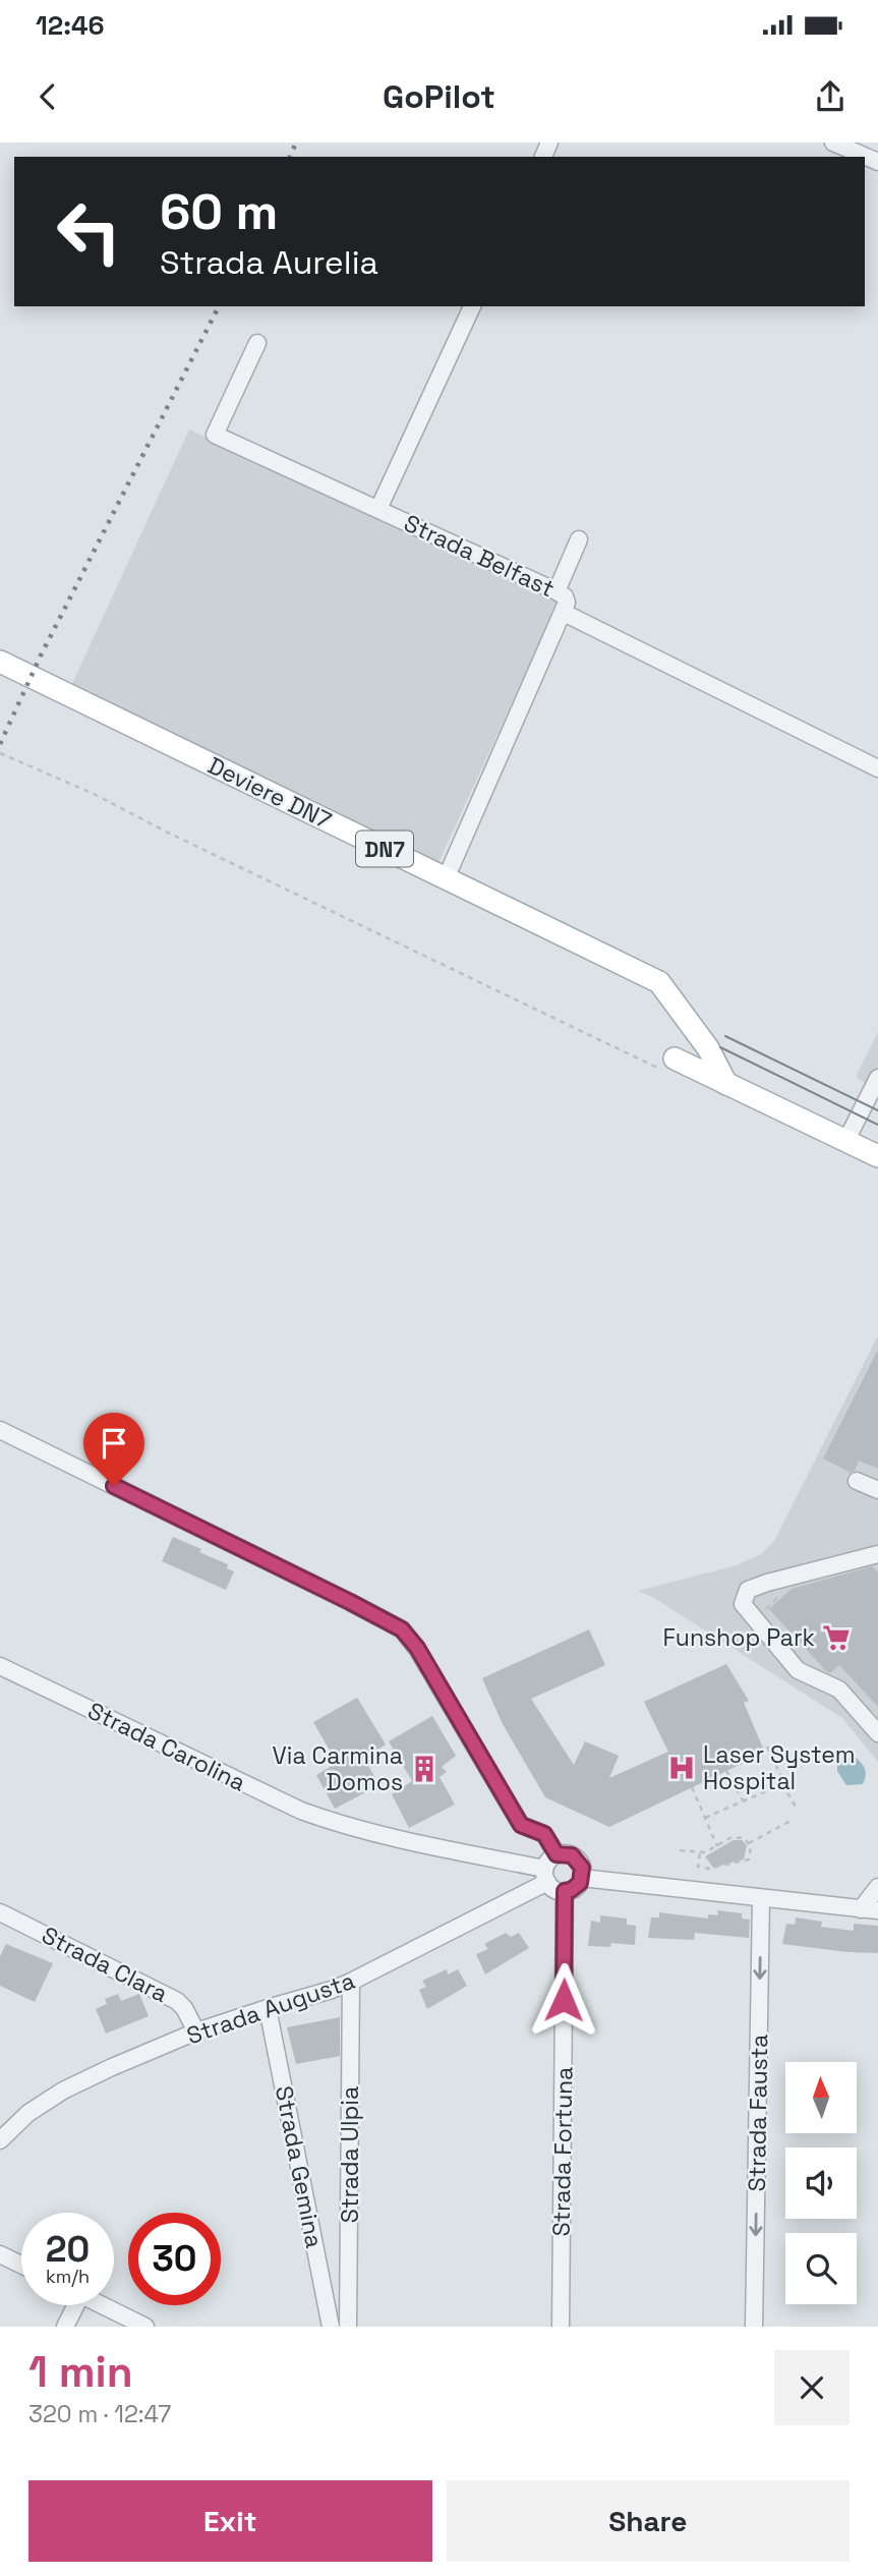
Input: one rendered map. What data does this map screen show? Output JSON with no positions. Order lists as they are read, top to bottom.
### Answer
{
  "streets": {
    "main road": ["Deviere DN7", "DN7"],
    "street": [
      "Strada Belfast",
      "Strada Carolina",
      "Strada Clara",
      "Strada Augusta",
      "Strada Fausta",
      "Strada Fortuna",
      "Strada Ulpia",
      "Strada Gemina"
    ]
  },
  "crossings": [
    ["Strada Carolina", "Strada Augusta"],
    ["Strada Carolina", "Strada Fortuna"],
    ["Strada Clara", "Strada Augusta"],
    ["Strada Augusta", "Strada Fortuna"],
    ["Strada Augusta", "Strada Ulpia"],
    ["Strada Augusta", "Strada Gemina"]
  ],
  "one_way": ["Strada Fausta"],
  "places": {
    "supermarket": ["Funshop Park"],
    "hospital": ["Laser System Hospital"],
    "building": ["Via Carmina Domos"]
  },
  "north": "top",
  "page": {
    "status": "12:46",
    "header": "GoPilot",
    "turn": ["60 m", "Strada Aurelia"],
    "speed": "20 km/h",
    "limit": "30",
    "heading": ["1 min", "320 m · 12:47"],
    "buttons": ["Exit", "Share"]
  }
}
